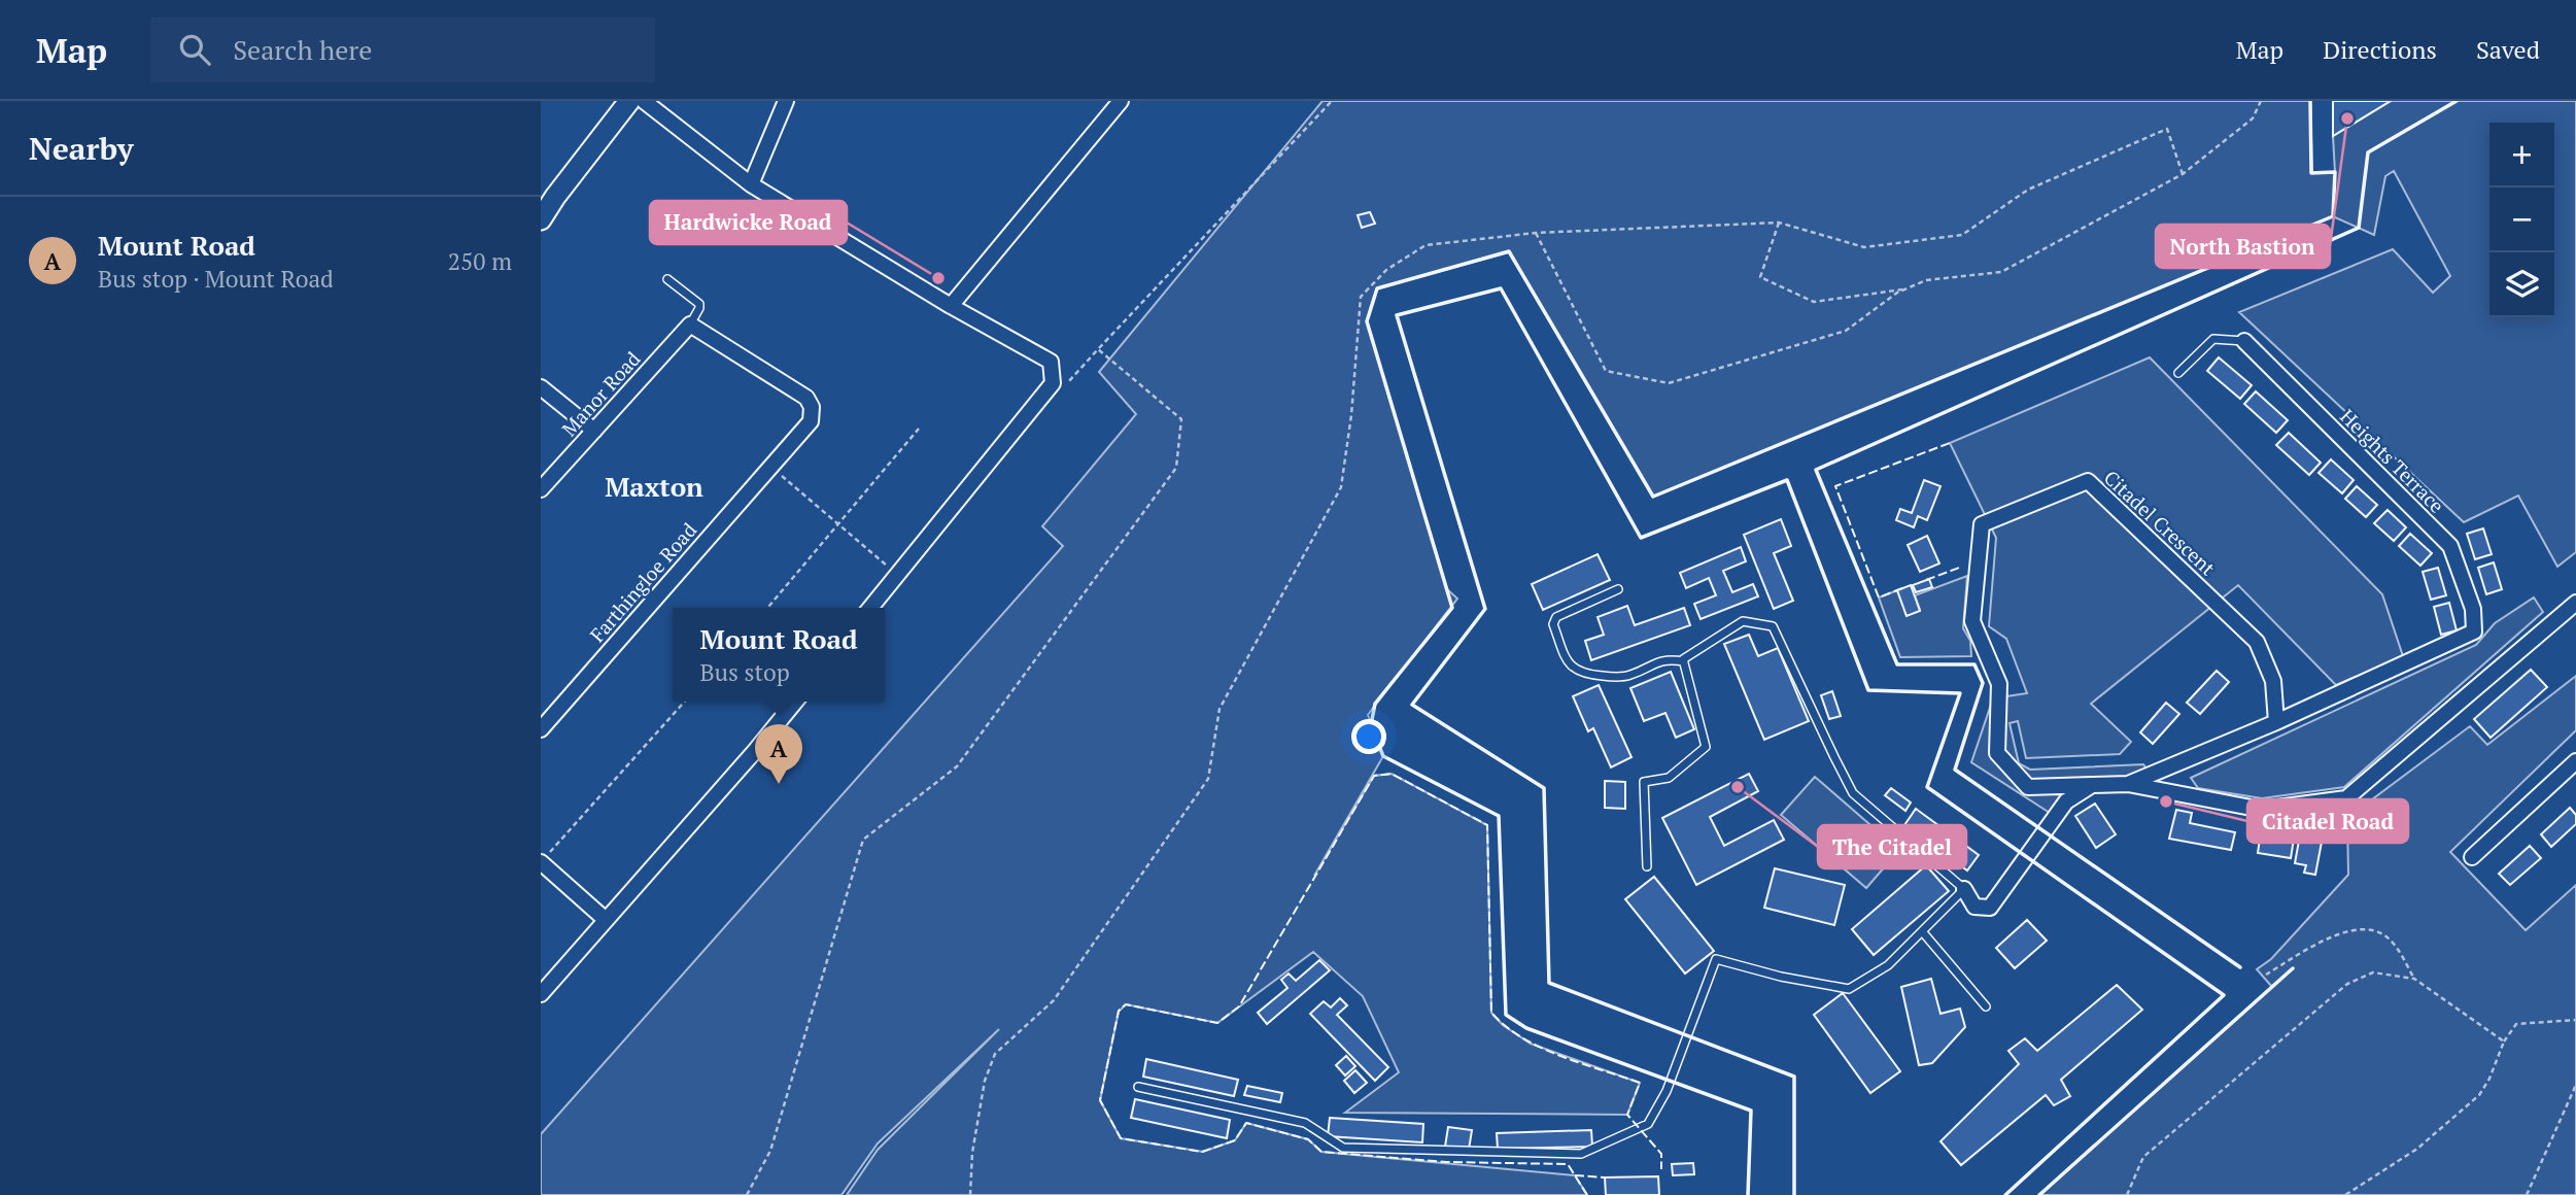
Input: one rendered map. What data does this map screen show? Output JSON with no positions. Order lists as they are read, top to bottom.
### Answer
{
  "streets": {
    "street": [
      "Manor Road",
      "Heights Terrace",
      "Citadel Crescent",
      "Farthingloe Road"
    ]
  },
  "crossings": [
    ["Manor Road", "Farthingloe Road"],
    ["Heights Terrace", "Citadel Crescent"]
  ],
  "districts": ["Maxton"],
  "places": [
    "North Bastion",
    "Hardwicke Road",
    "The Citadel",
    "Citadel Road"
  ],
  "page": {
    "header": "Map",
    "search": "Search here",
    "nav": ["Map", "Directions", "Saved"],
    "heading": "Nearby",
    "map_buttons": ["+", "−"],
    "list": [
      {
        "mark": "A",
        "name": "Mount Road",
        "note": "Bus stop · Mount Road",
        "value": "250 m"
      }
    ],
    "popup": ["Mount Road", "Bus stop"],
    "pins": "A"
  }
}
